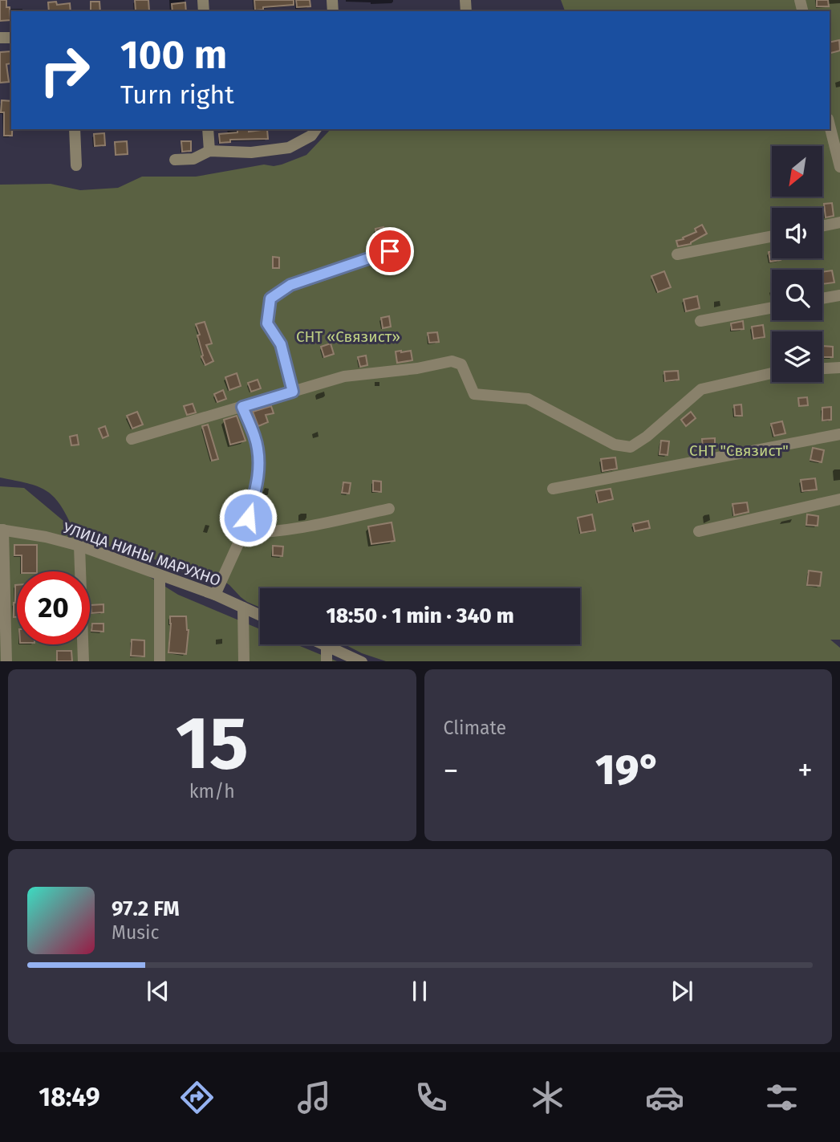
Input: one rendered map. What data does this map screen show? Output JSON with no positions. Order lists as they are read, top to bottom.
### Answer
{
  "streets": {
    "street": ["УЛИЦА НИНЫ МАРУХНО"]
  },
  "parks": ["СНТ «Связист»", "СНТ \"Связист\""],
  "north": "bottom left",
  "page": {
    "turn": ["100 m", "Turn right"],
    "limit": "20",
    "trip": "18:50 · 1 min · 340 m",
    "tile": [
      ["15", "km/h"],
      "Climate"
    ],
    "heat": ["−", "19°", "+"],
    "song": ["97.2 FM", "Music"],
    "tabs": "18:49"
  }
}
